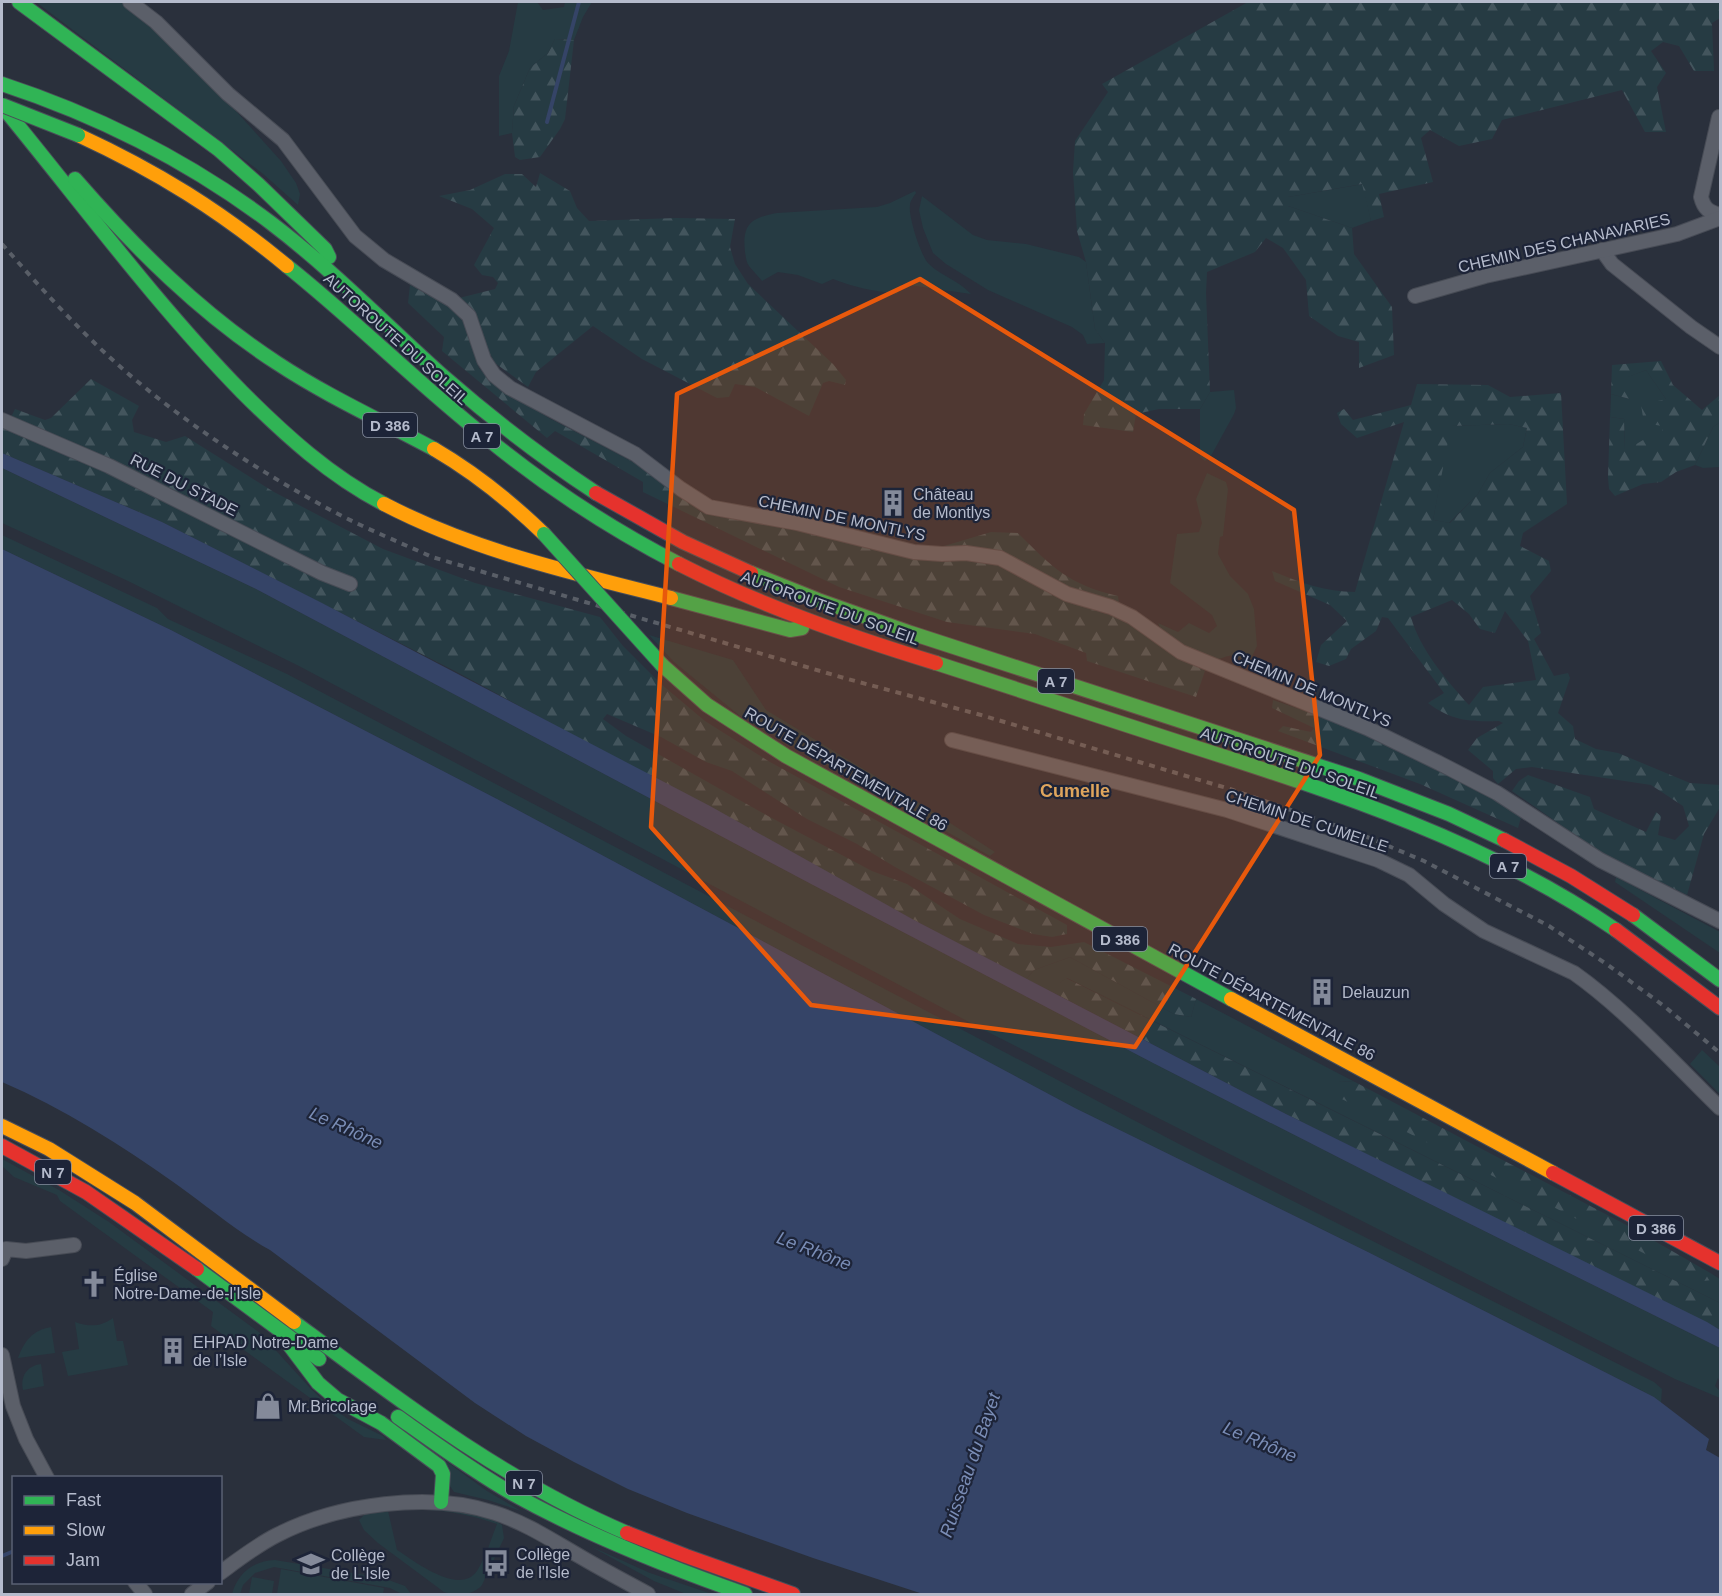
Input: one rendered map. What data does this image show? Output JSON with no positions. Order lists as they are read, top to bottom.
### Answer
{
  "streets": {
    "main road": [
      "AUTOROUTE DU SOLEIL",
      "D 386",
      "A 7",
      "ROUTE DÉPARTEMENTALE 86",
      "N 7"
    ],
    "street": [
      "CHEMIN DES CHANAVARIES",
      "RUE DU STADE",
      "CHEMIN DE MONTLYS",
      "CHEMIN DE CUMELLE"
    ]
  },
  "districts": ["Cumelle"],
  "water": ["Le Rhône", "Ruisseau du Bayet"],
  "places": {
    "building": ["Château de Montlys", "Delauzun", "EHPAD Notre-Dame de l’Isle"],
    "church": ["Église Notre-Dame-de-l'Isle"],
    "shop": ["Mr.Bricolage"],
    "bus stop": ["Collège de l'Isle"],
    "school or university": ["Collège de L'Isle"]
  },
  "legend": ["Fast", "Slow", "Jam"]
}
